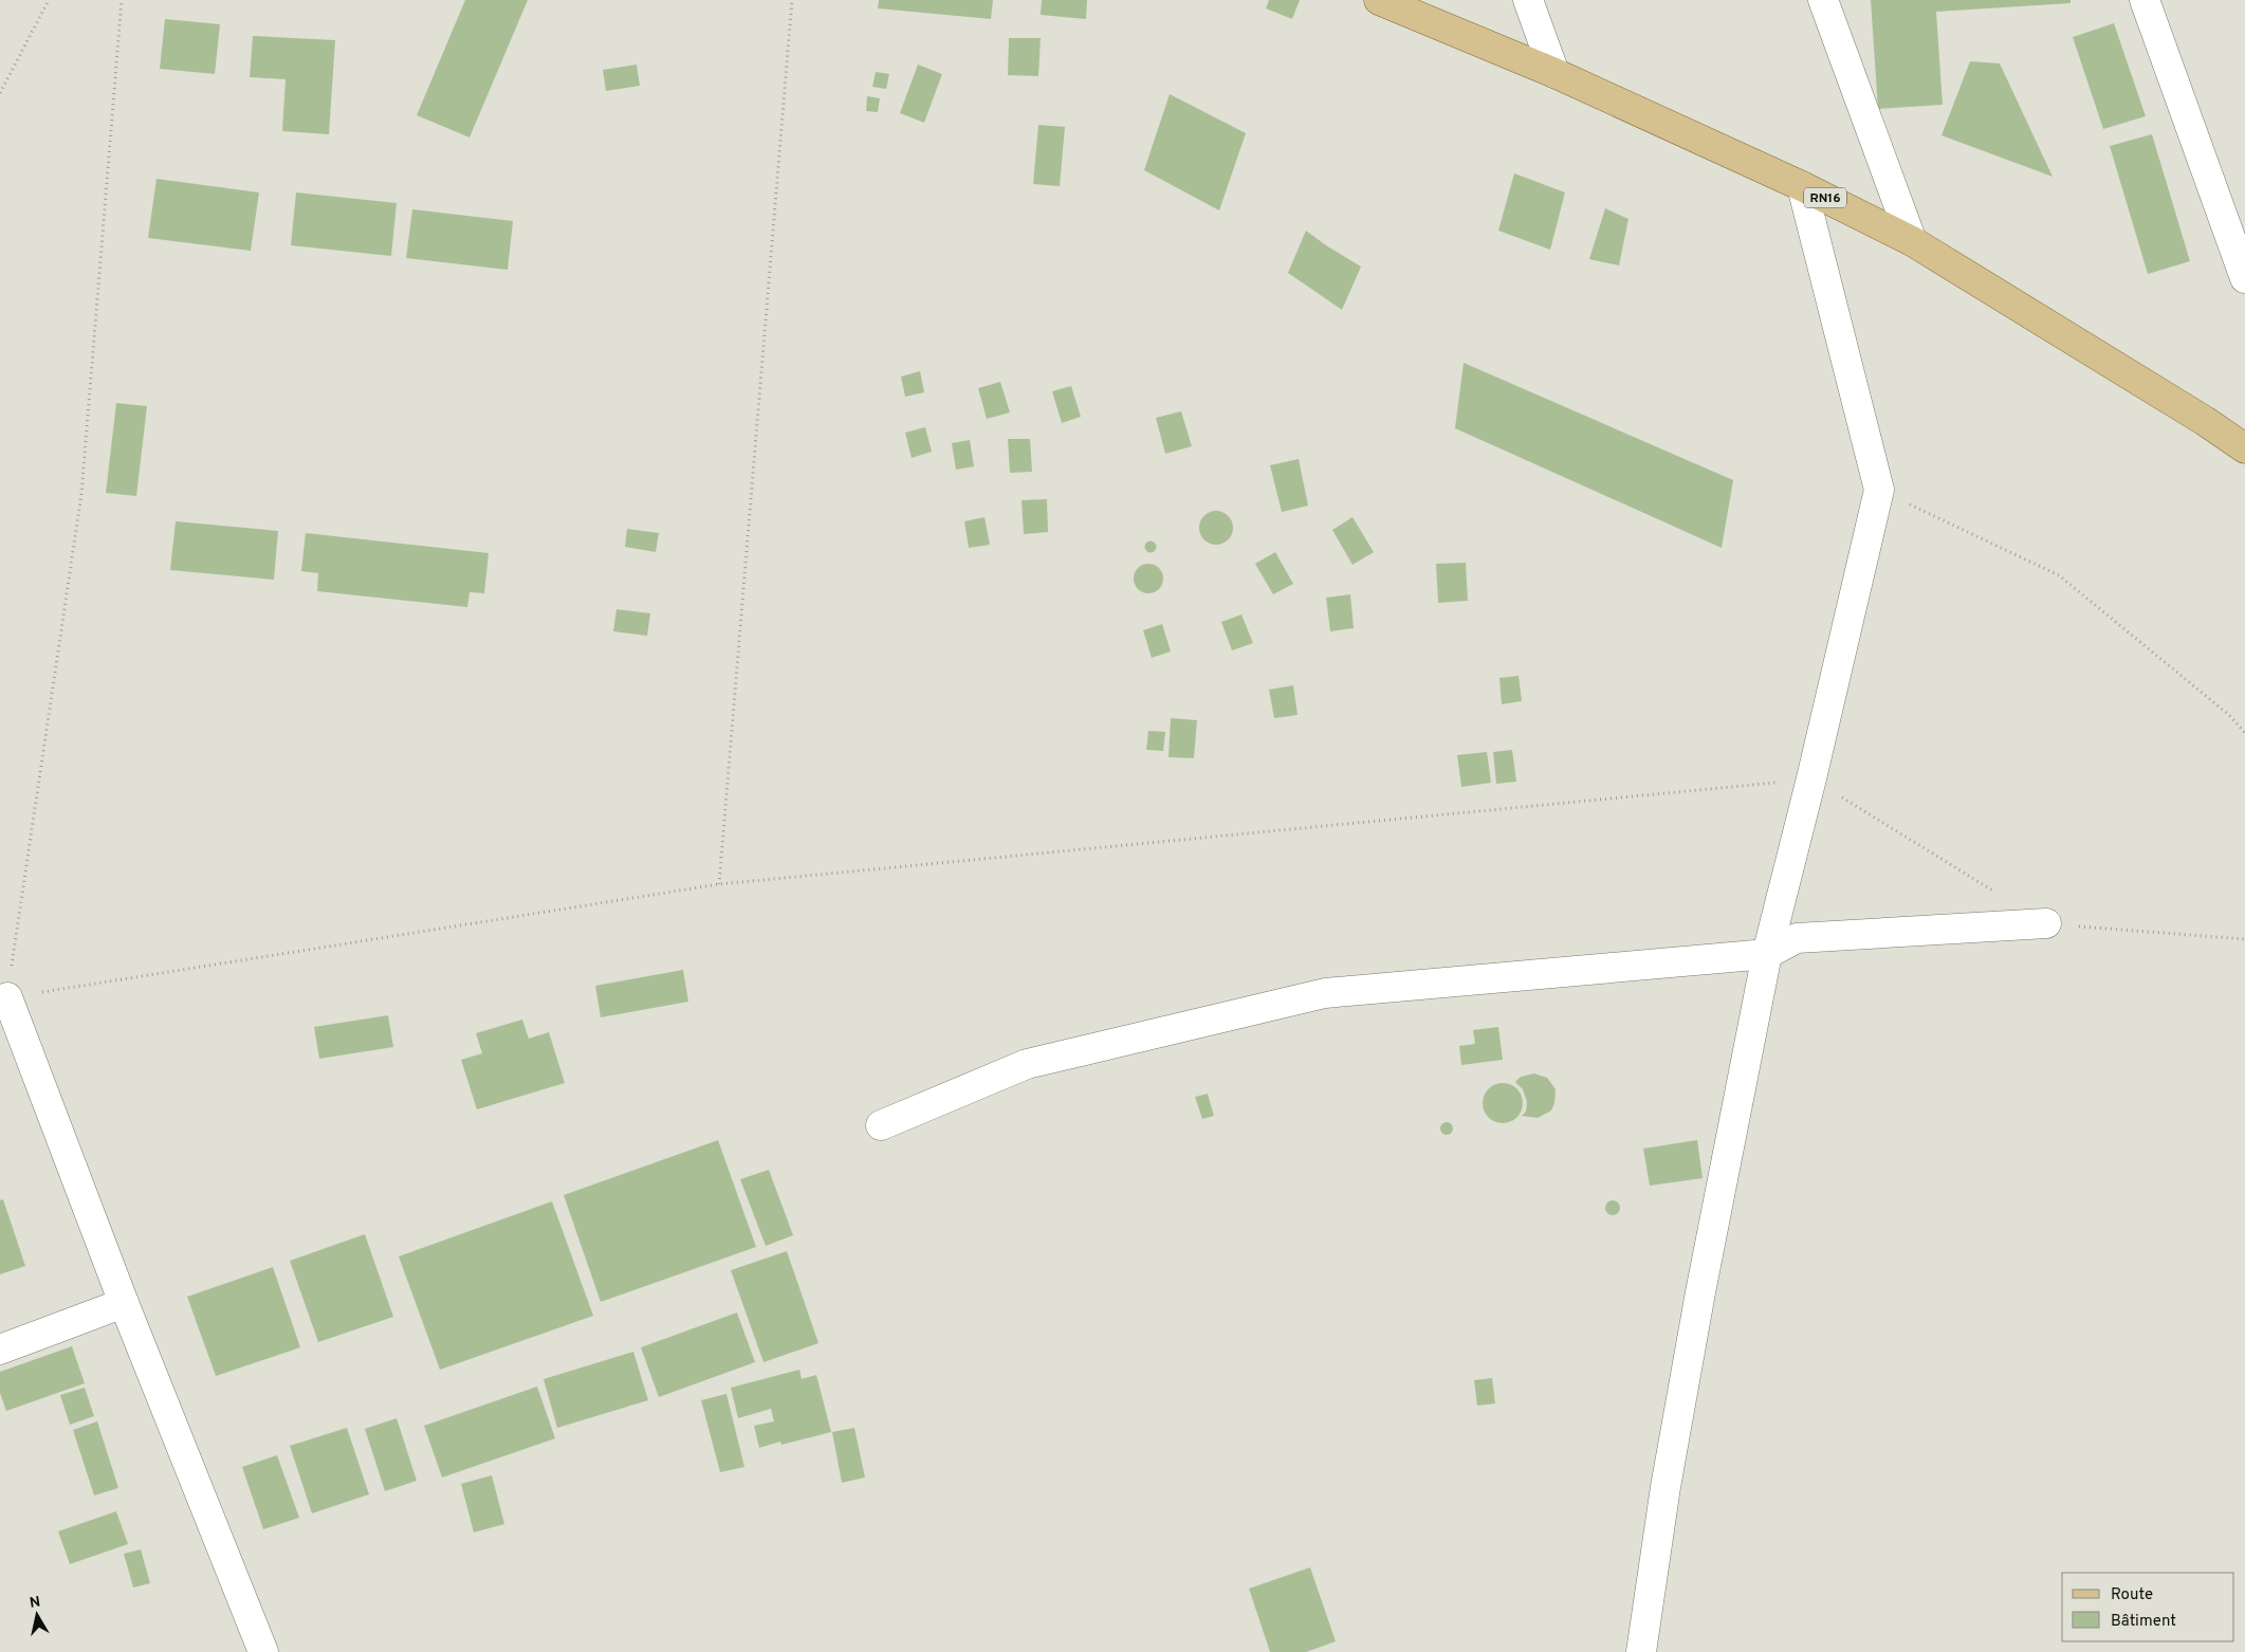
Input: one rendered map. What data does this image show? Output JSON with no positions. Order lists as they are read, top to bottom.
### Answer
{
  "streets": {
    "main road": ["RN16"]
  },
  "legend": ["Route", "Bâtiment"],
  "north": "top"
}
